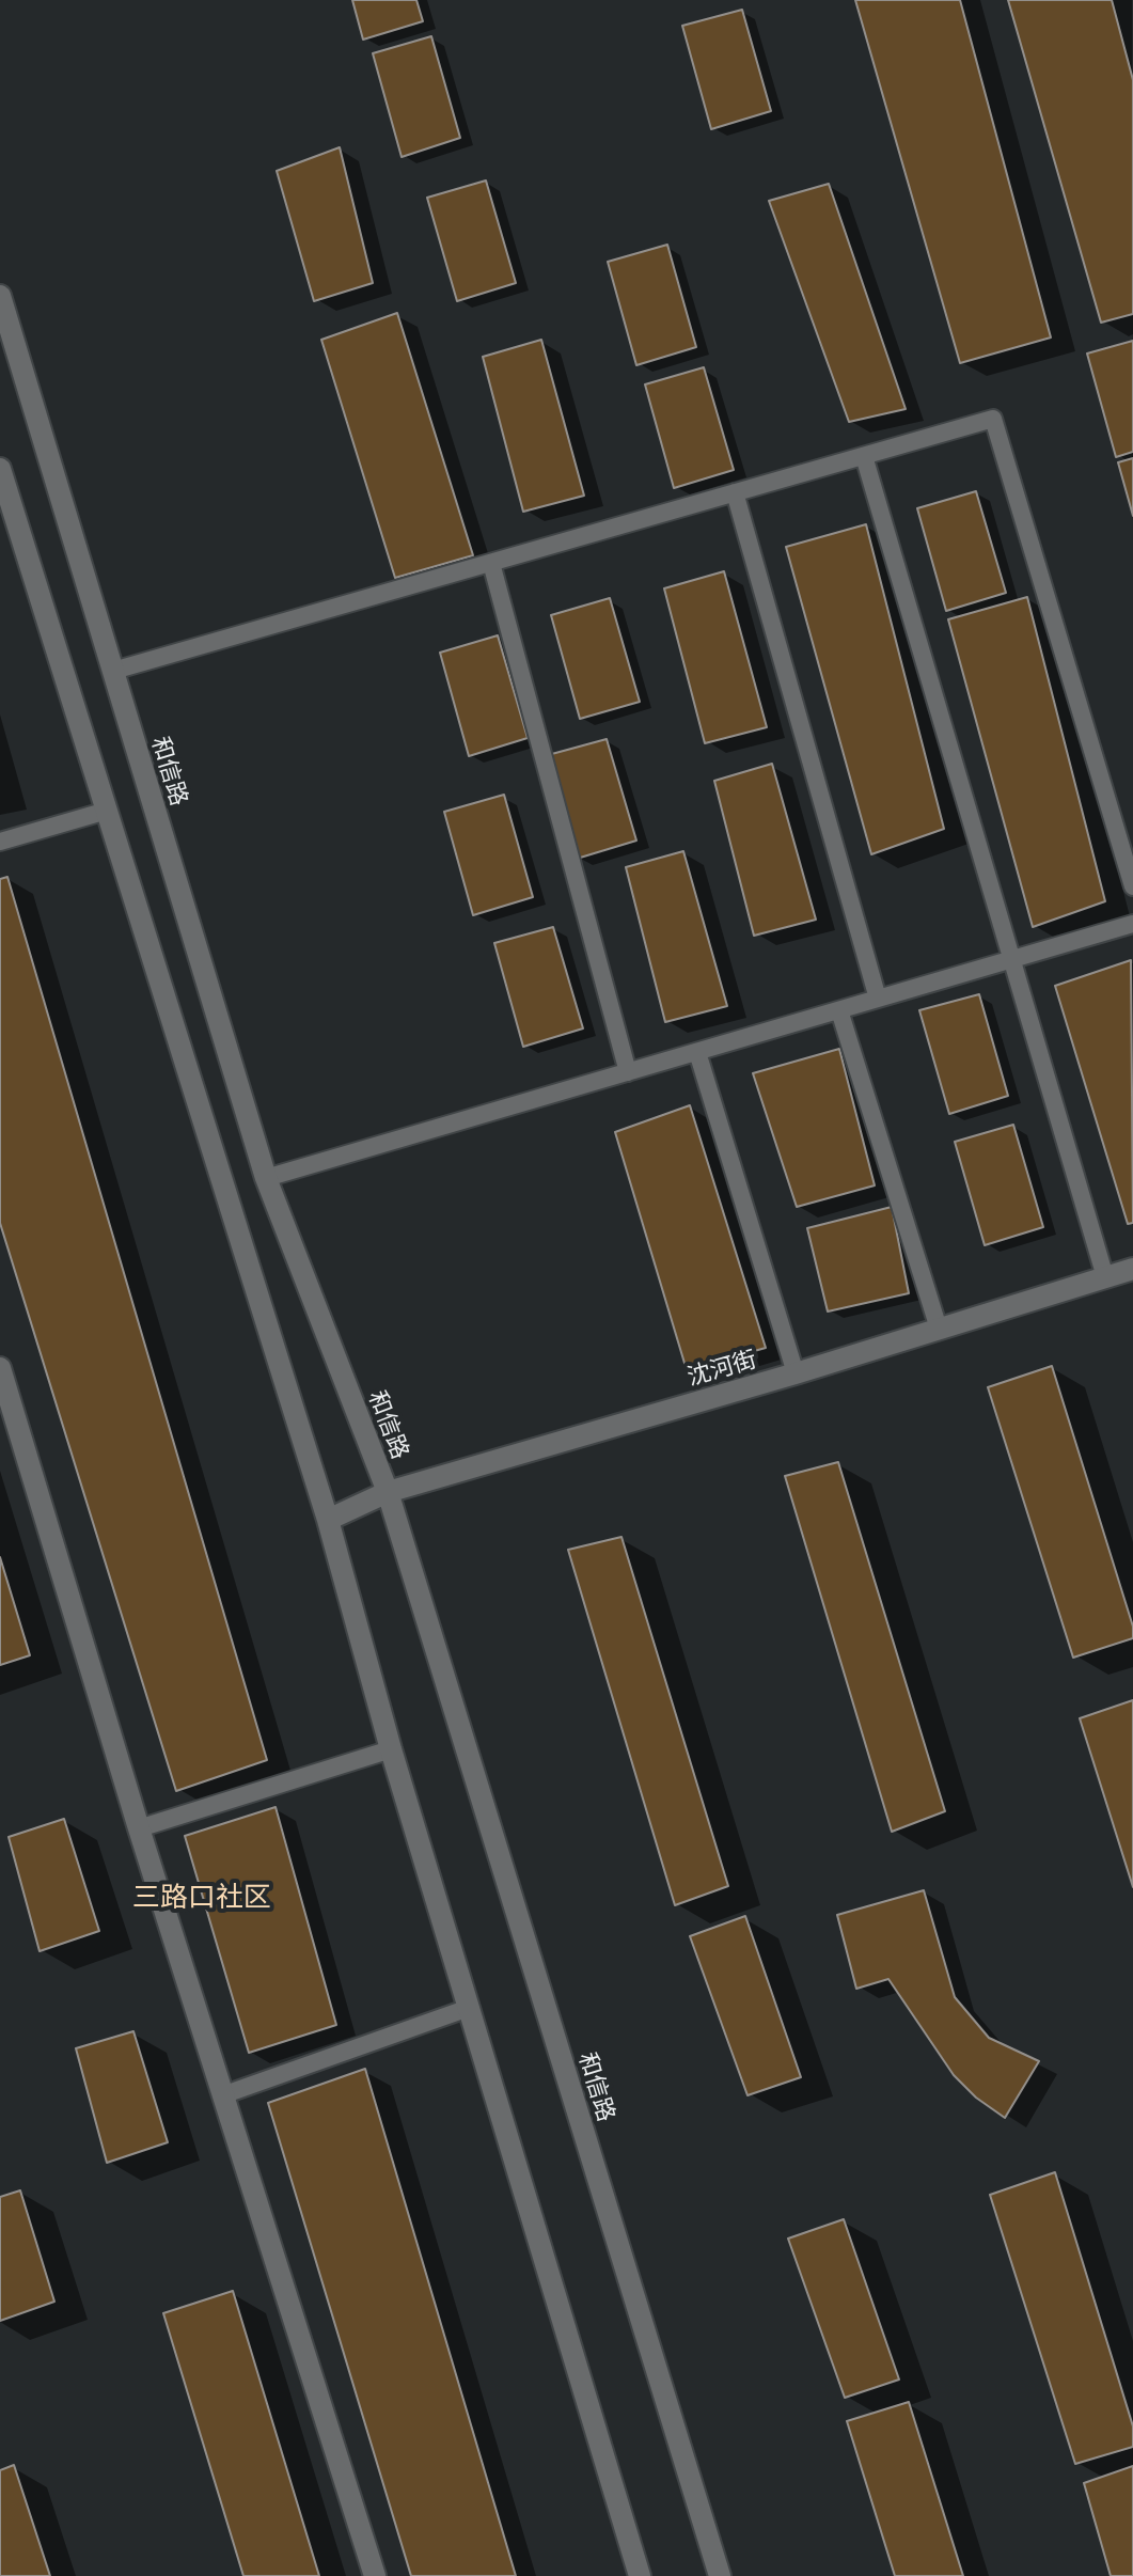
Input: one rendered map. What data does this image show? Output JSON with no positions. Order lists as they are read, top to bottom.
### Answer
{
  "streets": {
    "street": ["和信路", "沈河街"]
  },
  "crossings": [
    ["和信路", "沈河街"]
  ],
  "districts": ["三路口社区"]
}
